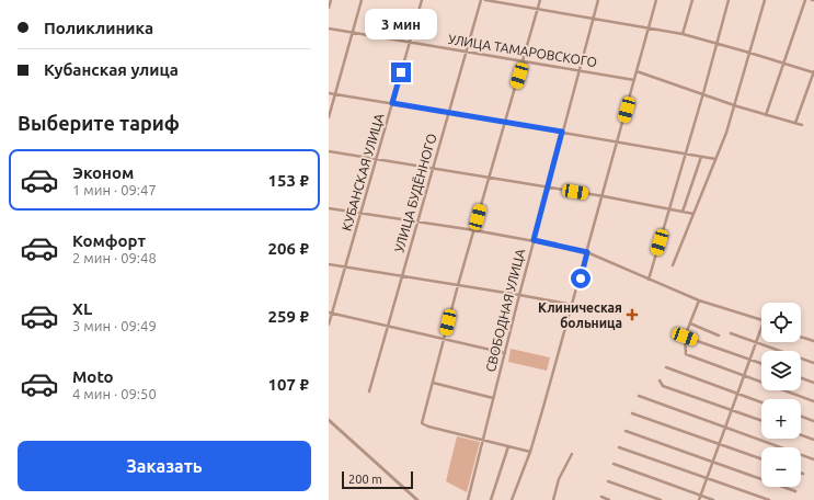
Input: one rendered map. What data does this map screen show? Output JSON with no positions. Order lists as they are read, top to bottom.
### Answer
{
  "streets": {
    "street": [
      "УЛИЦА ТАМАРОВСКОГО",
      "КУБАНСКАЯ УЛИЦА",
      "УЛИЦА БУДЁННОГО",
      "СВОБОДНАЯ УЛИЦА"
    ]
  },
  "crossings": [
    ["УЛИЦА ТАМАРОВСКОГО", "КУБАНСКАЯ УЛИЦА"],
    ["УЛИЦА ТАМАРОВСКОГО", "УЛИЦА БУДЁННОГО"],
    ["УЛИЦА ТАМАРОВСКОГО", "СВОБОДНАЯ УЛИЦА"]
  ],
  "places": {
    "health": ["Клиническая больница"]
  },
  "scale_bar": "200 m",
  "page": {
    "banner": ["Поликлиника", "Кубанская улица"],
    "bubble": "3 мин",
    "heading": "Выберите тариф",
    "list": [
      {
        "name": "Эконом",
        "note": "1 мин · 09:47",
        "value": "153 ₽"
      },
      {
        "name": "Комфорт",
        "note": "2 мин · 09:48",
        "value": "206 ₽"
      },
      {
        "name": "XL",
        "note": "3 мин · 09:49",
        "value": "259 ₽"
      },
      {
        "name": "Moto",
        "note": "4 мин · 09:50",
        "value": "107 ₽"
      }
    ],
    "map_buttons": ["+", "−"],
    "buttons": "Заказать",
    "scale": "200 m"
  }
}
